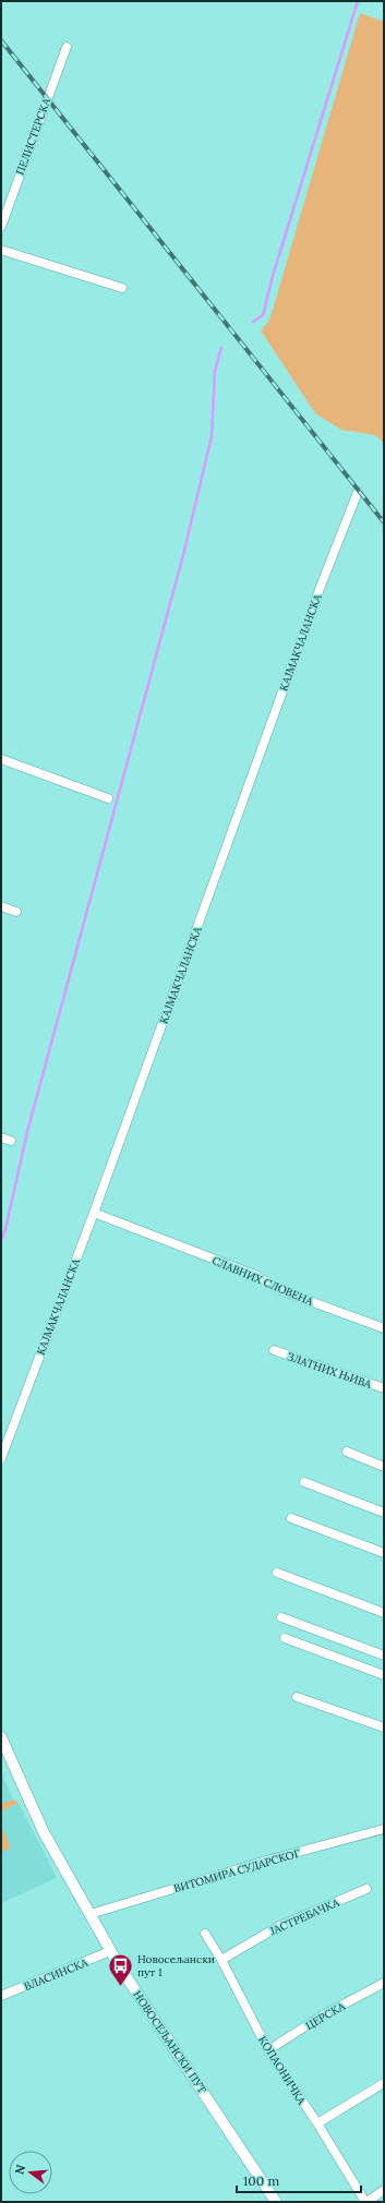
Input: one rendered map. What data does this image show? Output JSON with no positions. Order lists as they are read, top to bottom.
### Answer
{
  "streets": {
    "main road": ["НОВОСЕЉАНСКИ ПУТ"],
    "street": [
      "ПЕЛИСТЕРСКА",
      "КАЈМАКЧАЛАНСКА",
      "СЛАВНИХ СЛОВЕНА",
      "ЗЛАТНИХ ЊИВА",
      "ВИТОМИРА СУДАРСКОГ",
      "ЈАСТРЕБАЧКА",
      "ВЛАСИНСКА",
      "ЦЕРСКА",
      "КОПАОНИЧКА"
    ]
  },
  "crossings": [
    ["КАЈМАКЧАЛАНСКА", "СЛАВНИХ СЛОВЕНА"],
    ["ВИТОМИРА СУДАРСКОГ", "НОВОСЕЉАНСКИ ПУТ"],
    ["ЈАСТРЕБАЧКА", "КОПАОНИЧКА"],
    ["ВЛАСИНСКА", "НОВОСЕЉАНСКИ ПУТ"],
    ["ЦЕРСКА", "КОПАОНИЧКА"]
  ],
  "places": {
    "bus stop": ["Новосељански пут 1"]
  },
  "scale_bar": "100 m",
  "north": "left"
}
